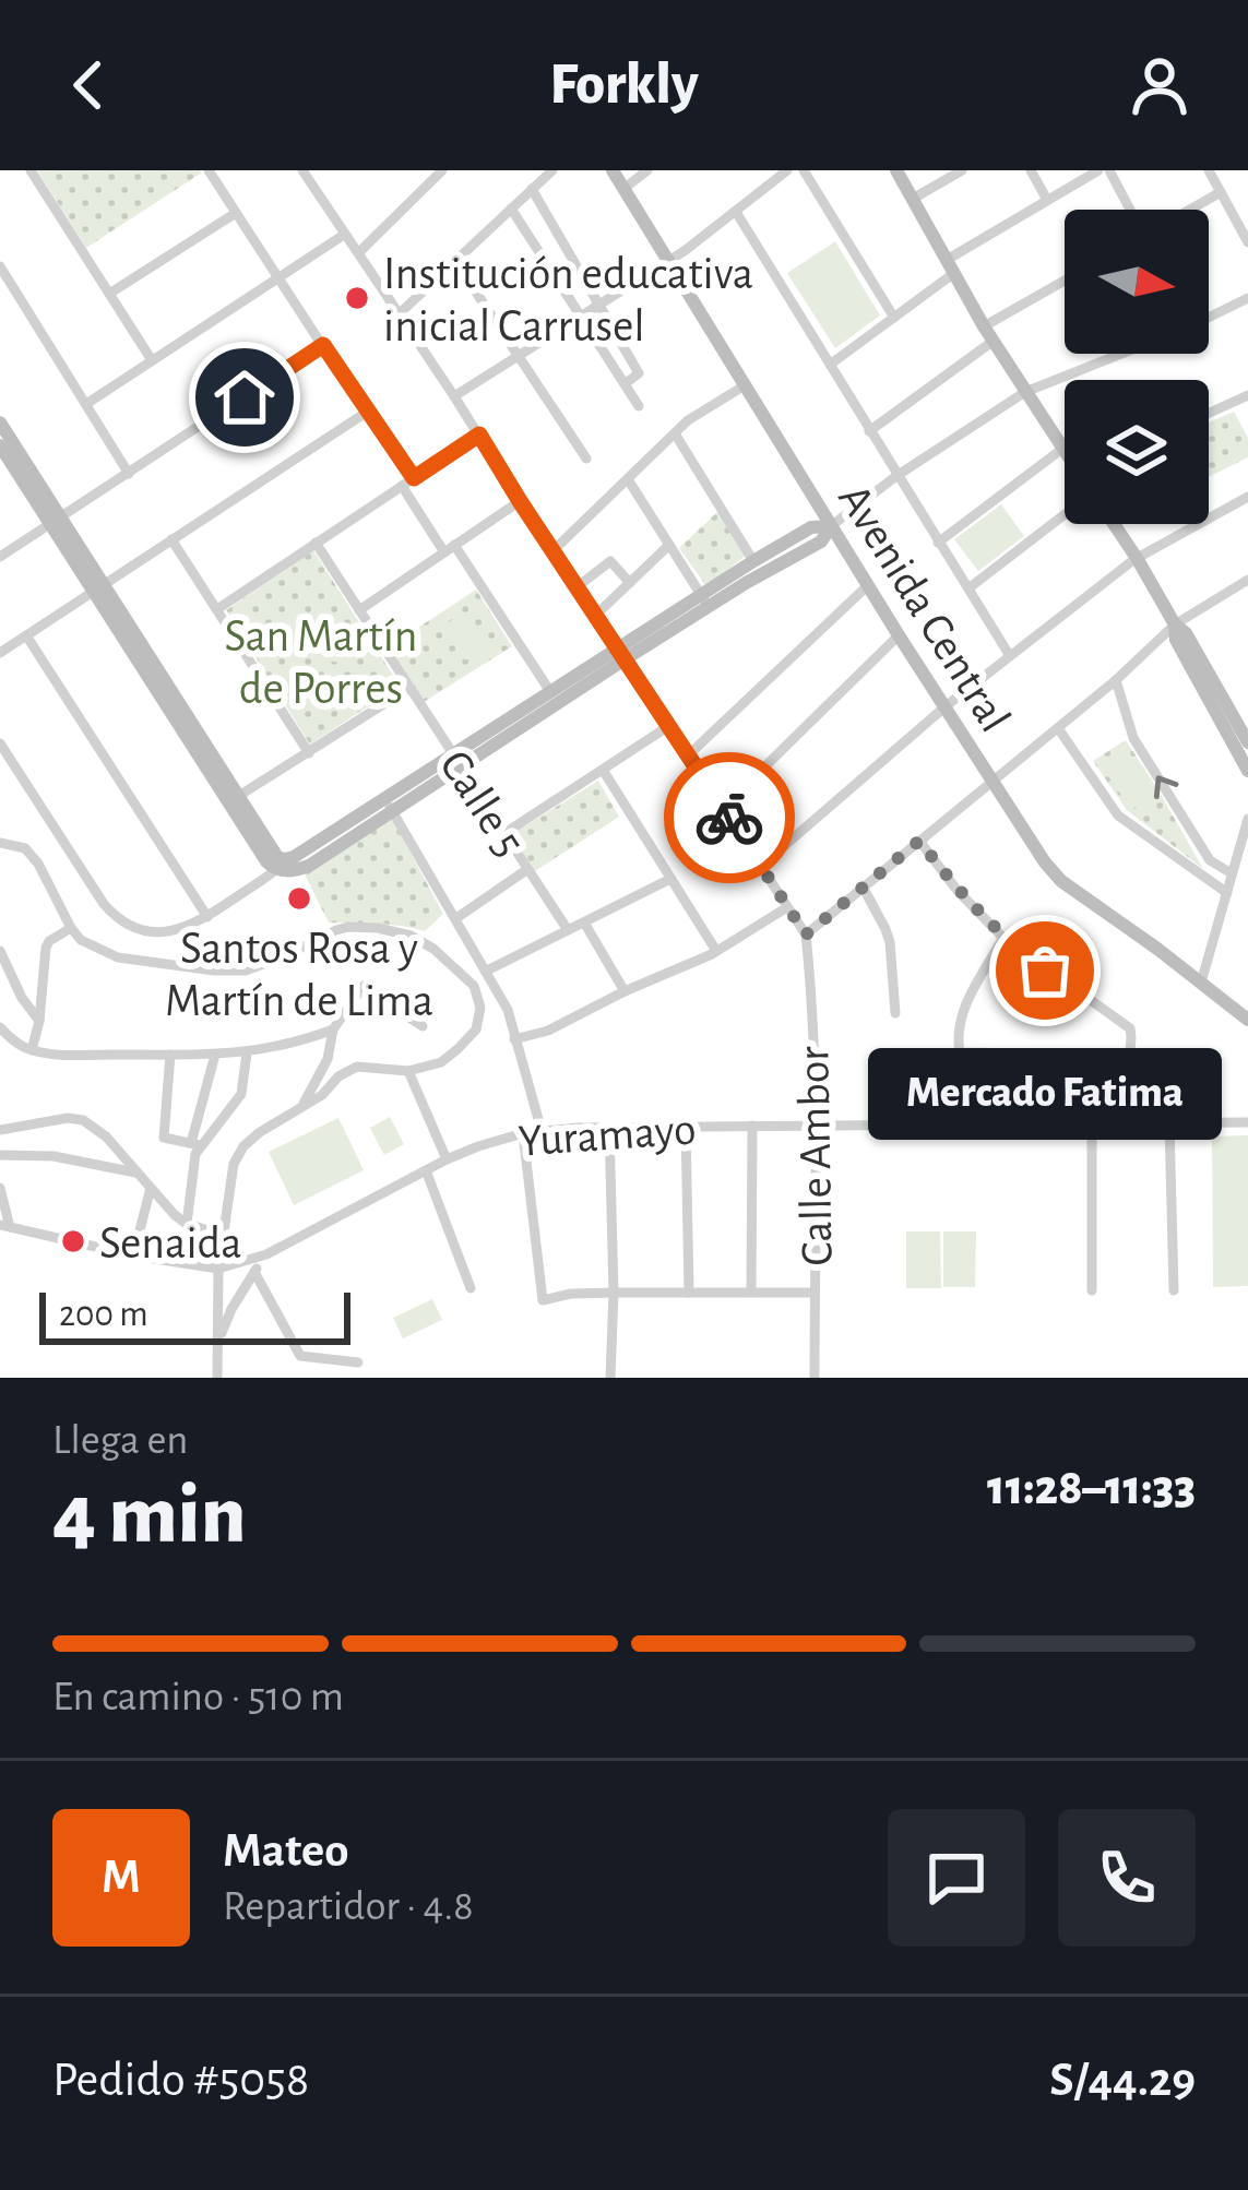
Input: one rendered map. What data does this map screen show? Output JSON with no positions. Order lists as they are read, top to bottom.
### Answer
{
  "streets": {
    "street": [
      "Avenida Central",
      "Calle 5",
      "Yuramayo",
      "Calle Ambor"
    ]
  },
  "crossings": [
    ["Yuramayo", "Calle Ambor"]
  ],
  "parks": ["San Martín de Porres"],
  "places": [
    "Institución educativa inicial Carrusel",
    "Santos Rosa y Martín de Lima",
    "Mercado Fatima",
    "Senaida"
  ],
  "scale_bar": "200 m",
  "north": "right",
  "page": {
    "header": "Forkly",
    "bubble": "Mercado Fatima",
    "scale": "200 m",
    "heading": ["4 min", "Llega en", "11:28–11:33"],
    "panel": [
      "Mateo",
      "Repartidor · 4.8",
      "Pedido #5058",
      "S/44.29"
    ],
    "bar": "En camino · 510 m",
    "round": "M"
  }
}
